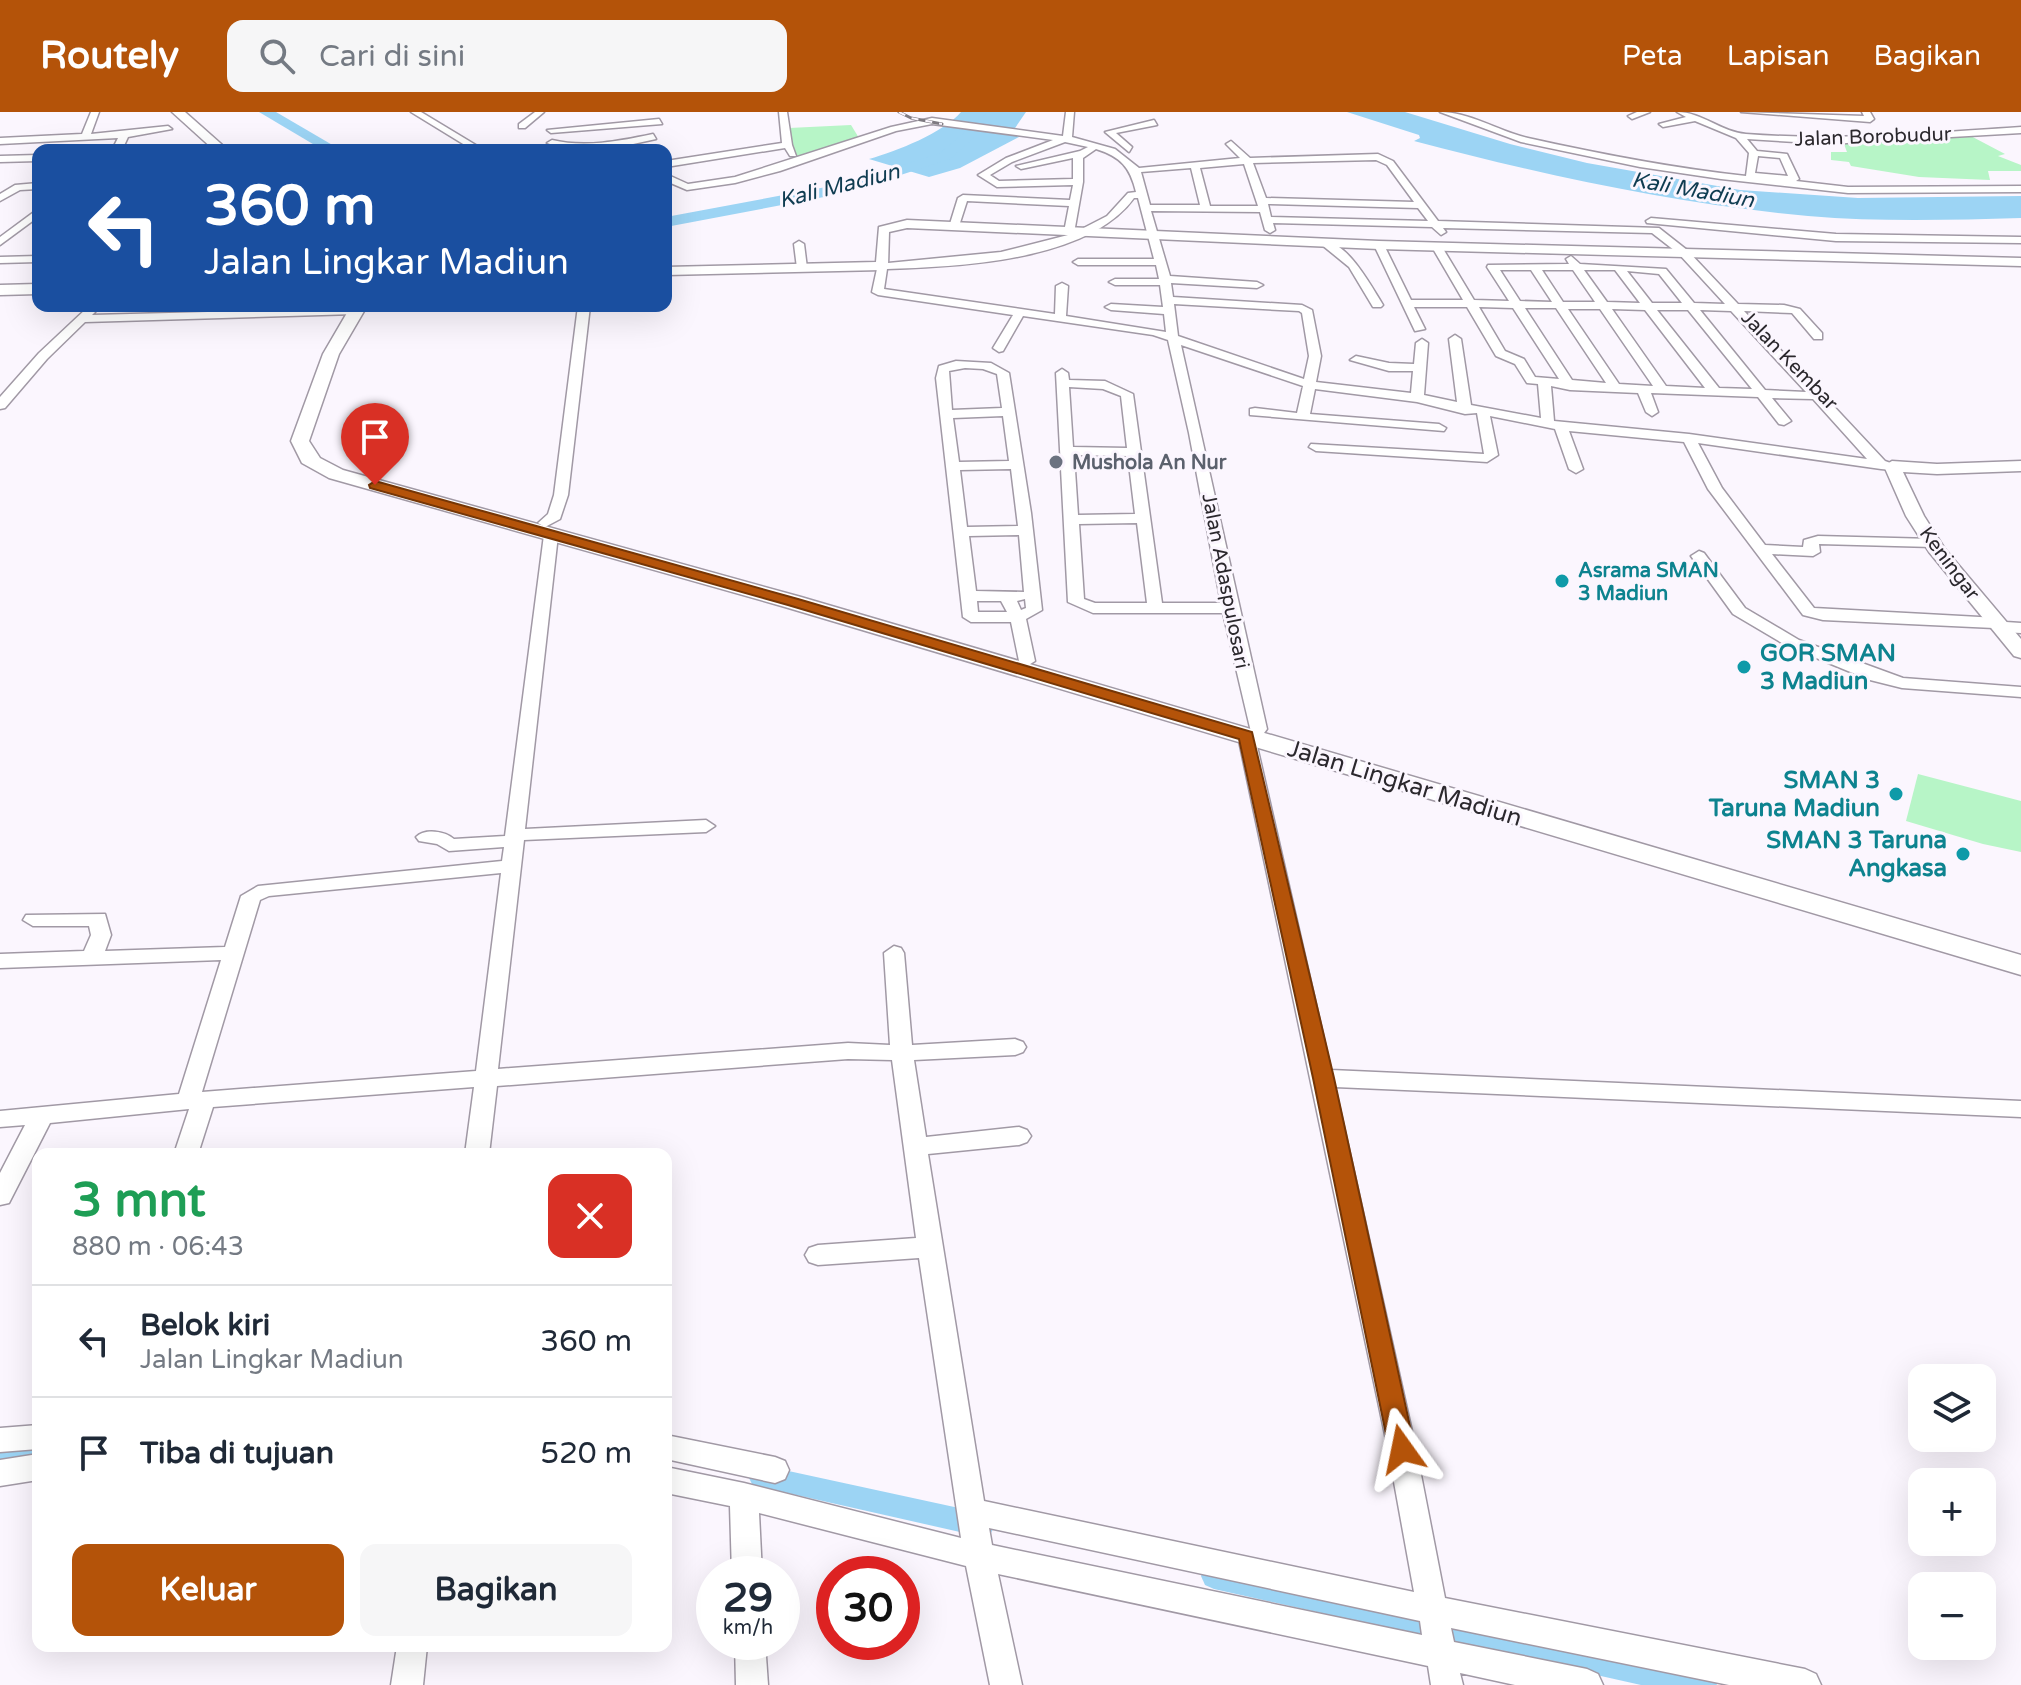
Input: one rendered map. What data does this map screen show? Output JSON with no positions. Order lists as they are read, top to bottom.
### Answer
{
  "streets": {
    "main road": ["Jalan Lingkar Madiun"],
    "street": [
      "Jalan Borobudur",
      "Jalan Kembar",
      "Keningar",
      "Jalan Adaspulosari"
    ]
  },
  "crossings": [
    ["Jalan Kembar", "Keningar"],
    ["Jalan Adaspulosari", "Jalan Lingkar Madiun"]
  ],
  "water": ["Kali Madiun"],
  "places": [
    "Mushola An Nur",
    "Asrama SMAN 3 Madiun",
    "GOR SMAN 3 Madiun",
    "SMAN 3 Taruna Madiun",
    "SMAN 3 Taruna Angkasa"
  ],
  "page": {
    "header": "Routely",
    "search": "Cari di sini",
    "nav": ["Peta", "Lapisan", "Bagikan"],
    "turn": ["360 m", "Jalan Lingkar Madiun"],
    "heading": ["3 mnt", "880 m · 06:43"],
    "list": [
      {
        "name": "Belok kiri",
        "note": "Jalan Lingkar Madiun",
        "value": "360 m"
      },
      {
        "name": "Tiba di tujuan",
        "value": "520 m"
      }
    ],
    "map_buttons": ["+", "−"],
    "buttons": ["Keluar", "Bagikan"],
    "speed": "29 km/h",
    "limit": "30"
  }
}
